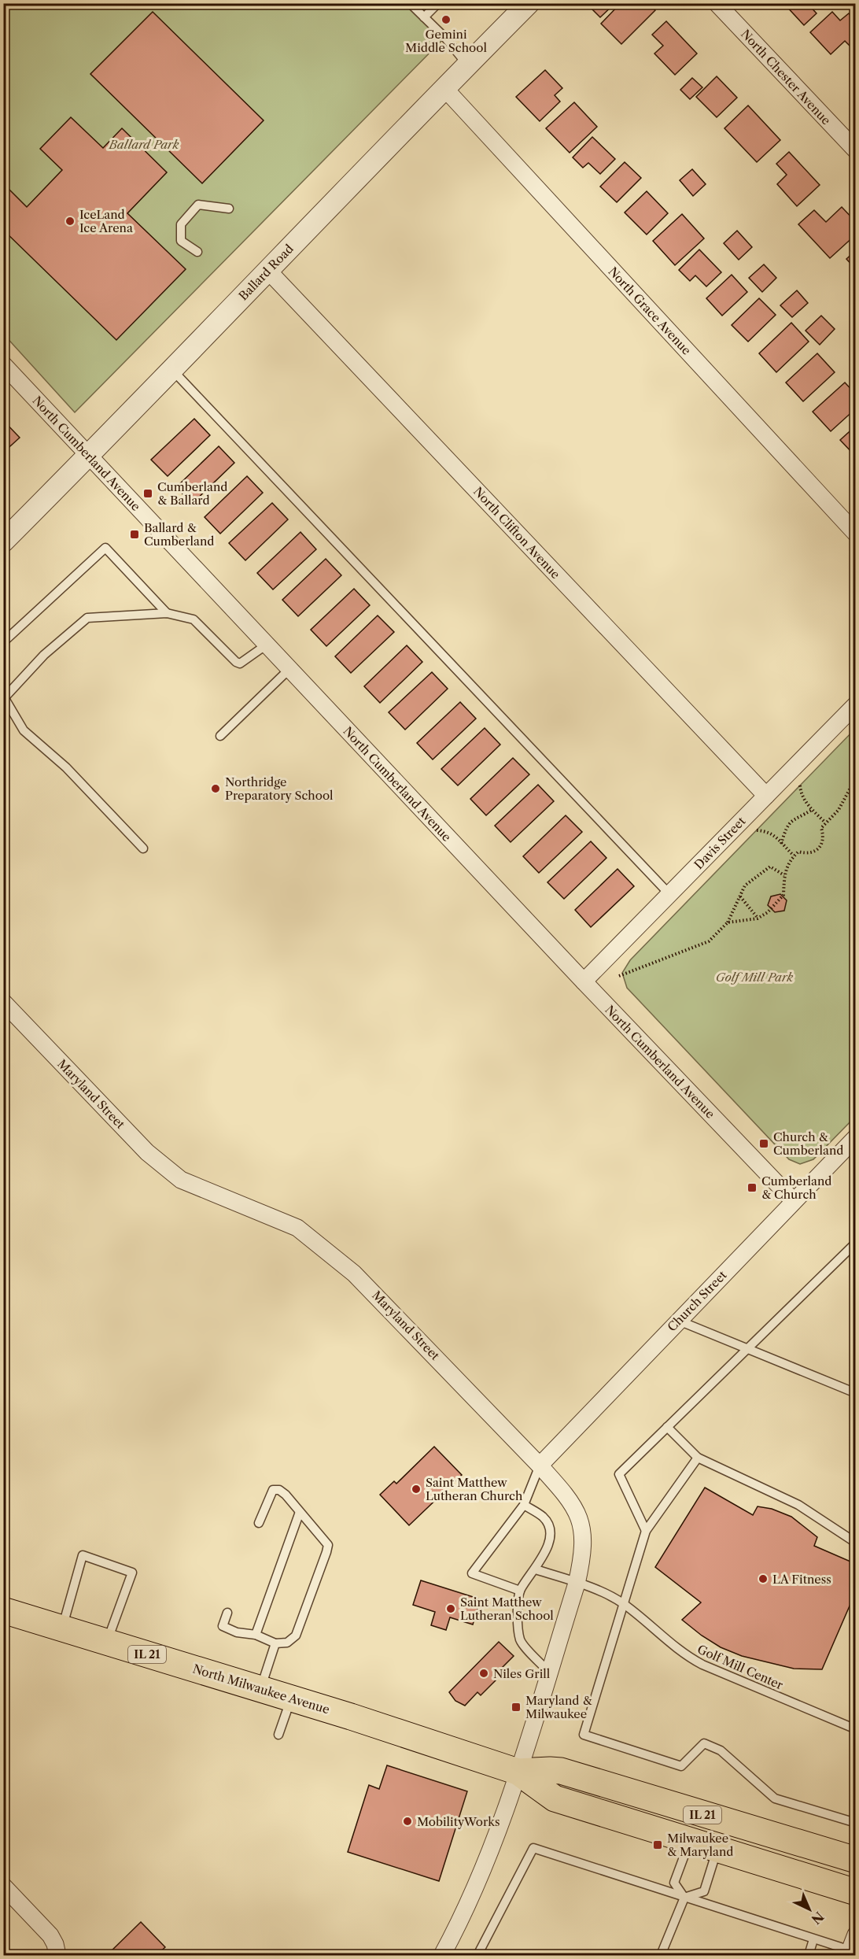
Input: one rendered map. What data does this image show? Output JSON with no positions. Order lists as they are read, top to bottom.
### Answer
{
  "streets": {
    "main road": ["IL 21", "North Milwaukee Avenue"],
    "street": [
      "North Chester Avenue",
      "Ballard Road",
      "North Grace Avenue",
      "North Cumberland Avenue",
      "North Clifton Avenue",
      "Davis Street",
      "Maryland Street",
      "Church Street"
    ],
    "lane": ["Golf Mill Center"]
  },
  "crossings": [
    ["Ballard Road", "North Grace Avenue"],
    ["Ballard Road", "North Cumberland Avenue"],
    ["Ballard Road", "North Clifton Avenue"],
    ["North Cumberland Avenue", "Davis Street"],
    ["North Cumberland Avenue", "Church Street"],
    ["North Clifton Avenue", "Davis Street"],
    ["Maryland Street", "Church Street"],
    ["Maryland Street", "Golf Mill Center"],
    ["Maryland Street", "North Milwaukee Avenue"]
  ],
  "parks": ["Ballard Park", "Golf Mill Park"],
  "places": {
    "other": [
      "Gemini Middle School",
      "IceLand Ice Arena",
      "Northridge Preparatory School",
      "Saint Matthew Lutheran Church",
      "LA Fitness",
      "Saint Matthew Lutheran School",
      "Niles Grill",
      "MobilityWorks"
    ],
    "transit": [
      "Cumberland & Ballard",
      "Ballard & Cumberland",
      "Church & Cumberland",
      "Cumberland & Church",
      "Maryland & Milwaukee",
      "Milwaukee & Maryland"
    ]
  },
  "north": "bottom right"
}
